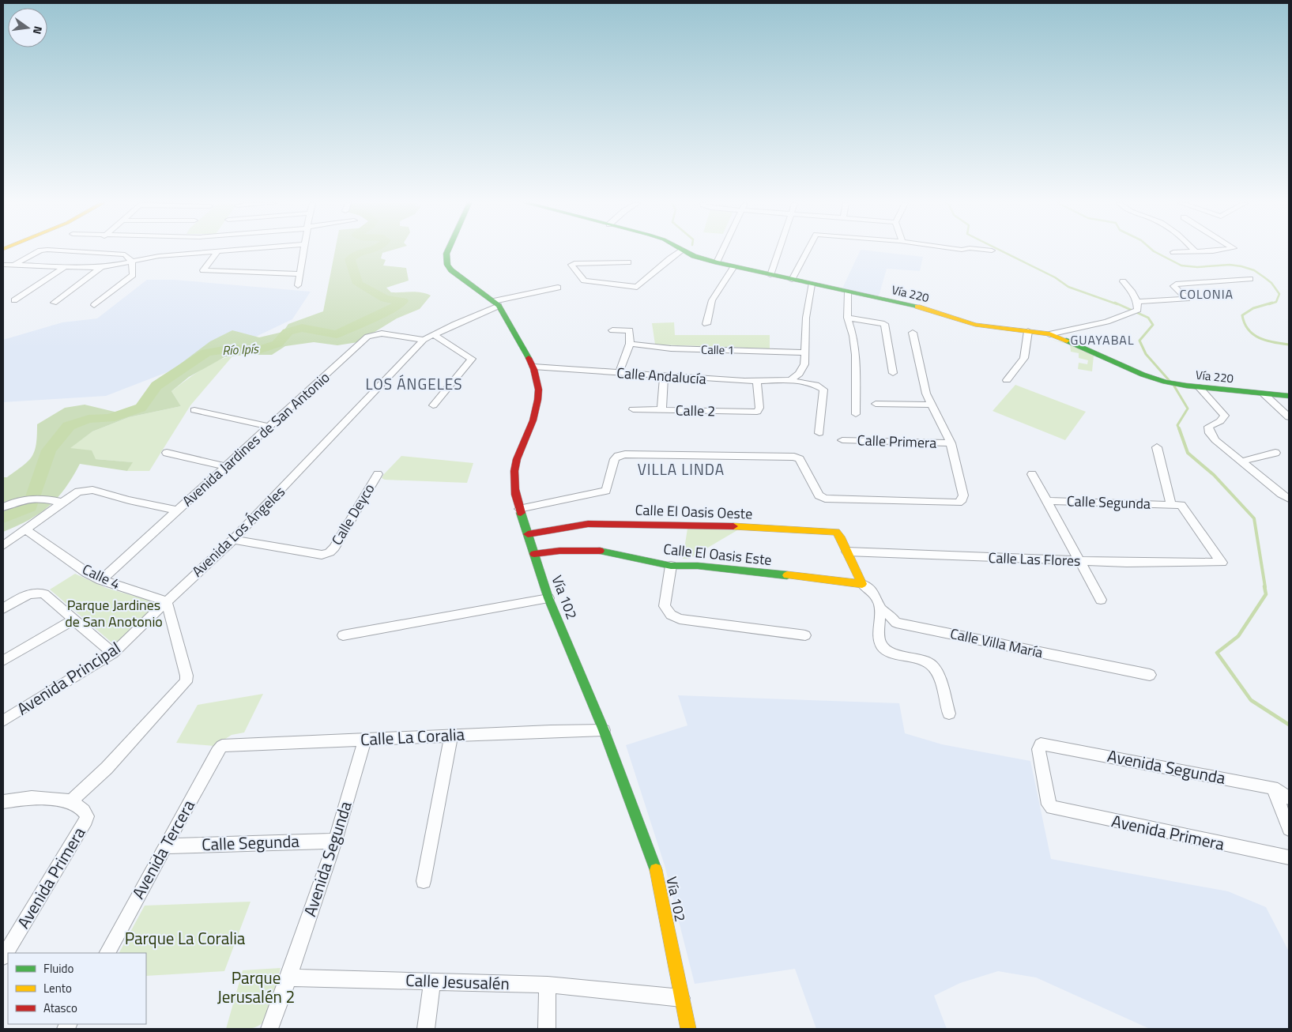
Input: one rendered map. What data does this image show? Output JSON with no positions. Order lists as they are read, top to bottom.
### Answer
{
  "streets": {
    "main road": [
      "Vía 220",
      "Calle El Oasis Oeste",
      "Calle El Oasis Este",
      "Vía 102"
    ],
    "street": [
      "Calle 1",
      "Calle Andalucía",
      "Calle 2",
      "Avenida Jardines de San Antonio",
      "Calle Primera",
      "Calle Segunda",
      "Calle Deyco",
      "Avenida Los Ángeles",
      "Calle Las Flores",
      "Calle 4",
      "Calle Villa María",
      "Avenida Principal",
      "Calle La Coralia",
      "Avenida Segunda",
      "Avenida Primera",
      "Avenida Tercera",
      "Calle Jesusalén"
    ]
  },
  "crossings": [
    ["Calle Andalucía", "Calle 2"],
    ["Calle Andalucía", "Vía 102"],
    ["Avenida Jardines de San Antonio", "Avenida Los Ángeles"],
    ["Avenida Jardines de San Antonio", "Calle 4"],
    ["Calle Segunda", "Calle Las Flores"],
    ["Calle Segunda", "Avenida Segunda"],
    ["Calle Segunda", "Avenida Tercera"],
    ["Calle El Oasis Oeste", "Calle Las Flores"],
    ["Calle El Oasis Oeste", "Vía 102"],
    ["Calle Deyco", "Avenida Los Ángeles"],
    ["Avenida Los Ángeles", "Calle 4"],
    ["Avenida Los Ángeles", "Vía 102"],
    ["Avenida Los Ángeles", "Avenida Principal"],
    ["Calle El Oasis Este", "Vía 102"],
    ["Calle El Oasis Este", "Calle Villa María"],
    ["Calle 4", "Avenida Principal"],
    ["Vía 102", "Calle La Coralia"],
    ["Vía 102", "Calle Jesusalén"],
    ["Calle La Coralia", "Avenida Segunda"],
    ["Calle La Coralia", "Avenida Tercera"],
    ["Avenida Segunda", "Avenida Primera"],
    ["Avenida Segunda", "Calle Jesusalén"]
  ],
  "districts": [
    "COLONIA",
    "GUAYABAL",
    "LOS ÁNGELES",
    "VILLA LINDA"
  ],
  "water": ["Río Ipís"],
  "parks": ["Parque Jardines de San Anotonio", "Parque La Coralia", "Parque Jerusalén 2"],
  "legend": ["Fluido", "Lento", "Atasco"],
  "north": "right"
}
